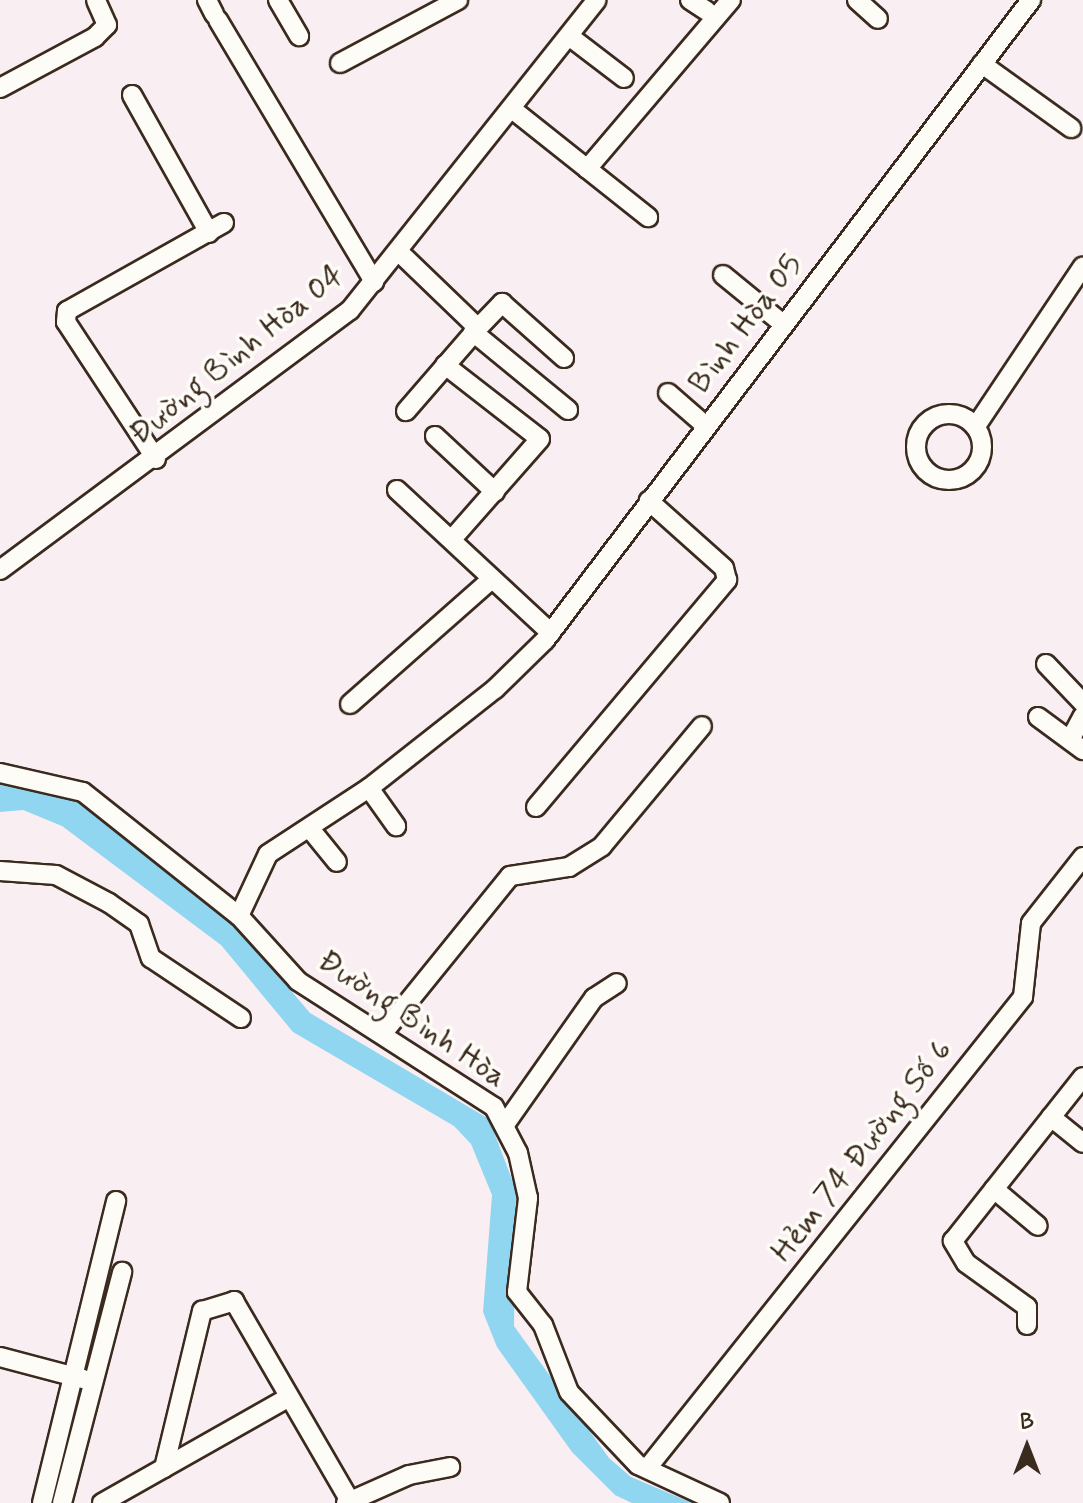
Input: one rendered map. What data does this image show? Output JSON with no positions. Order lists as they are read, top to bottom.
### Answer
{
  "streets": {
    "street": [
      "Bình Hòa 05",
      "Đường Bình Hòa 04",
      "Đường Bình Hòa",
      "Hẻm 74 Đường Số 6"
    ]
  },
  "crossings": [
    ["Đường Bình Hòa", "Hẻm 74 Đường Số 6"]
  ],
  "north": "top"
}
